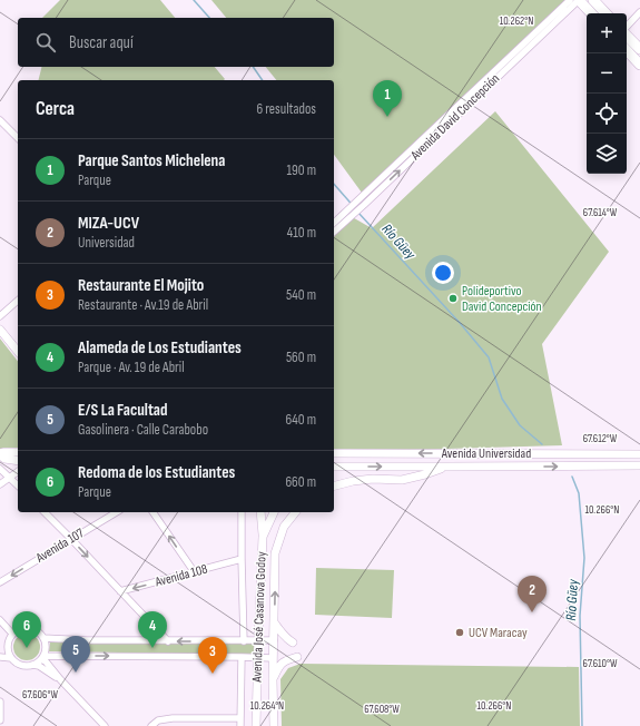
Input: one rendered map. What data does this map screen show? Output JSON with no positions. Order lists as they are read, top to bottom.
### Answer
{
  "streets": {
    "street": [
      "Avenida David Concepción",
      "Avenida Universidad",
      "Avenida 107",
      "Avenida 108",
      "Avenida José Casanova Godoy"
    ]
  },
  "one_way": ["Avenida 107", "Avenida 108"],
  "water": ["Río Güey"],
  "places": ["Polideportivo David Concepción", "UCV Maracay"],
  "page": {
    "map_buttons": ["+", "−"],
    "search": "Buscar aquí",
    "pins": [
      "1",
      "2",
      "4",
      "6",
      "5",
      "3"
    ],
    "heading": ["Cerca", "6 resultados"],
    "list": [
      {
        "mark": "1",
        "name": "Parque Santos Michelena",
        "note": "Parque",
        "value": "190 m"
      },
      {
        "mark": "2",
        "name": "MIZA-UCV",
        "note": "Universidad",
        "value": "410 m"
      },
      {
        "mark": "3",
        "name": "Restaurante El Mojito",
        "note": "Restaurante · Av.19 de Abril",
        "value": "540 m"
      },
      {
        "mark": "4",
        "name": "Alameda de Los Estudiantes",
        "note": "Parque · Av. 19 de Abril",
        "value": "560 m"
      },
      {
        "mark": "5",
        "name": "E/S La Facultad",
        "note": "Gasolinera · Calle Carabobo",
        "value": "640 m"
      },
      {
        "mark": "6",
        "name": "Redoma de los Estudiantes",
        "note": "Parque",
        "value": "660 m"
      }
    ]
  },
  "coordinates": [
    "10.262°N",
    "67.614°W",
    "67.612°W",
    "10.266°N",
    "67.610°W",
    "67.606°W",
    "10.264°N",
    "67.608°W"
  ]
}
